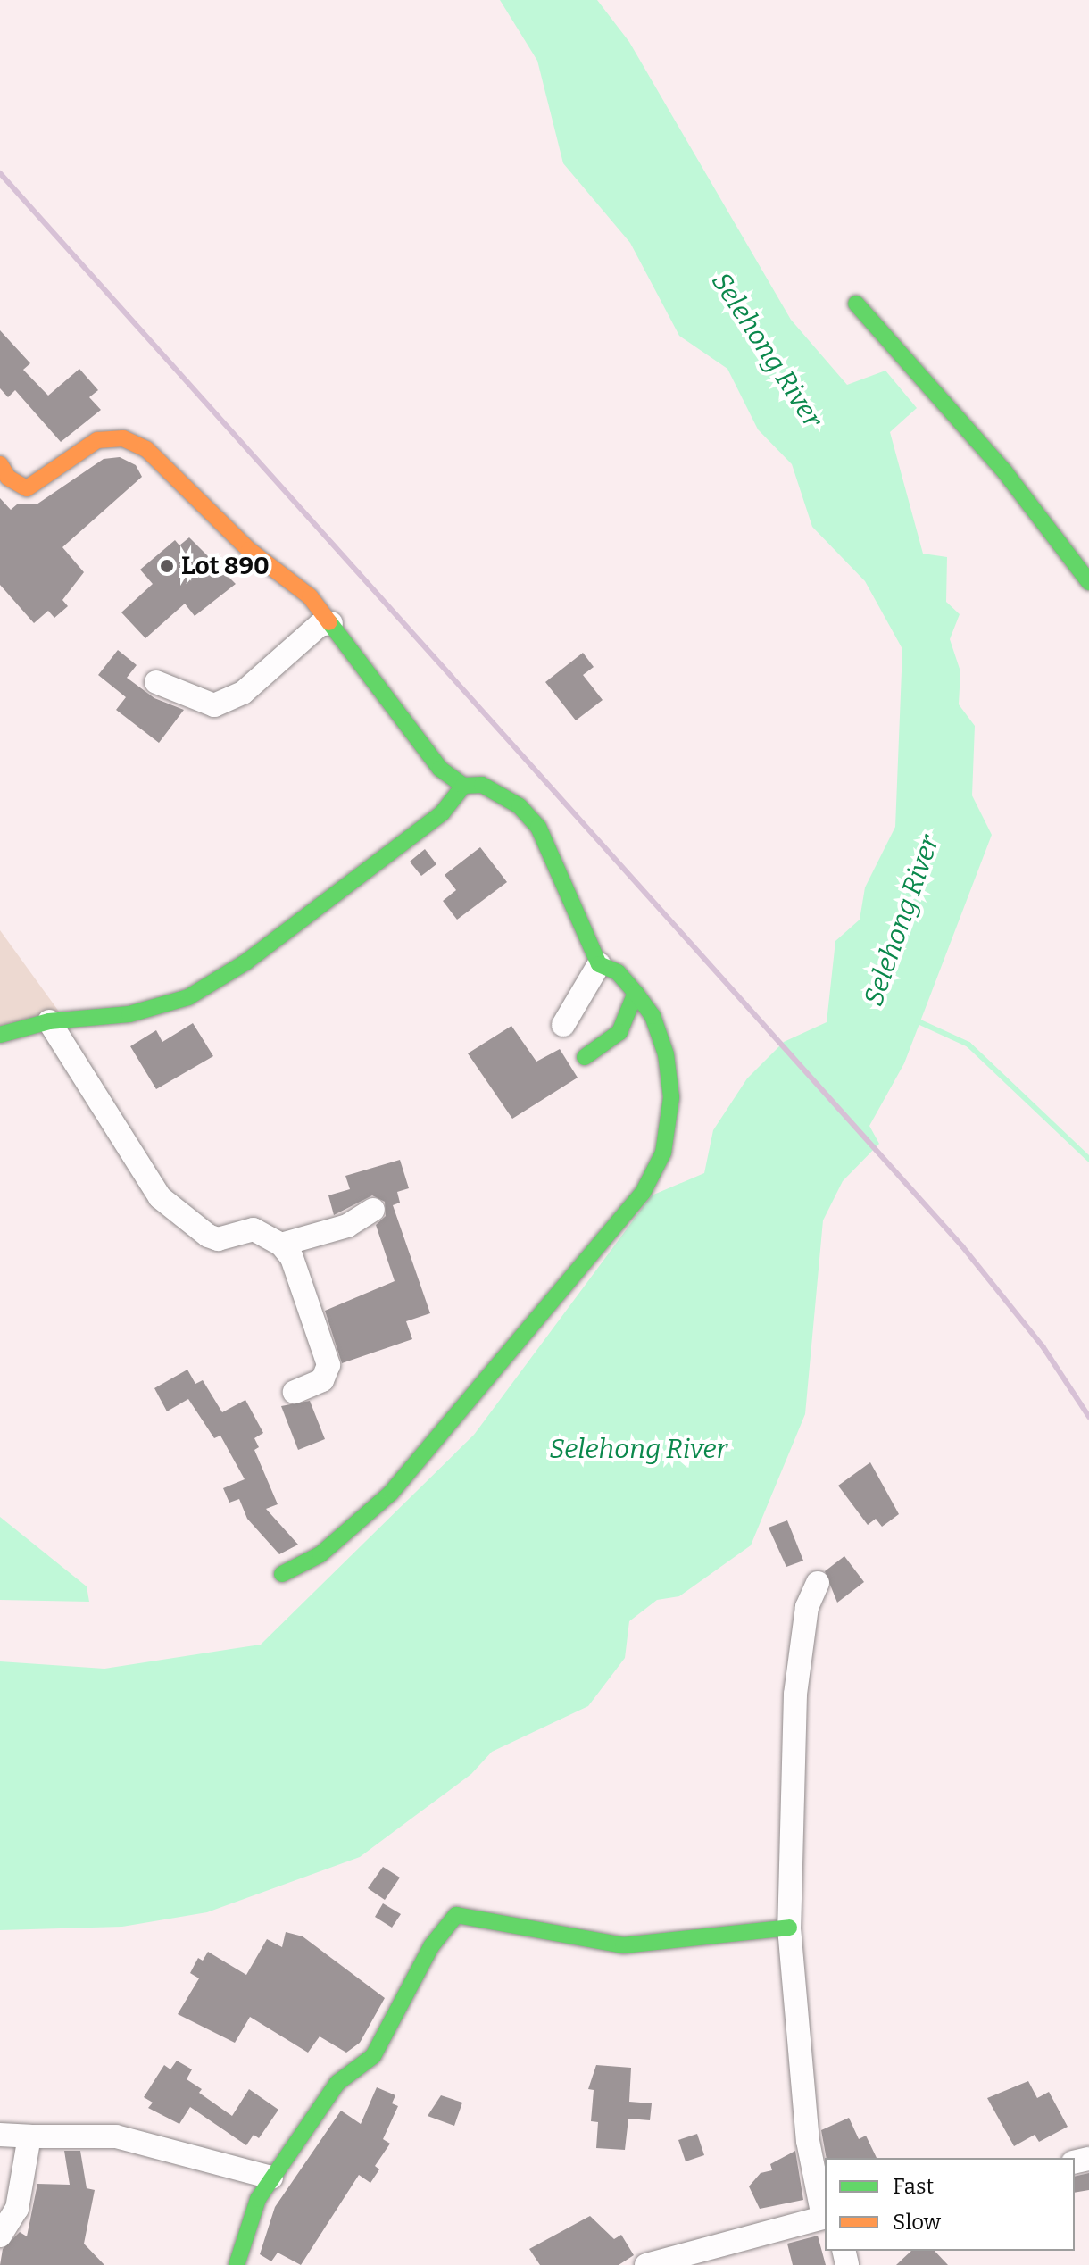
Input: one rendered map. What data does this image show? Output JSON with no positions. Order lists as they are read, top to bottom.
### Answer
{
  "water": ["Selehong River"],
  "places": ["Lot 890"],
  "legend": ["Fast", "Slow"]
}
